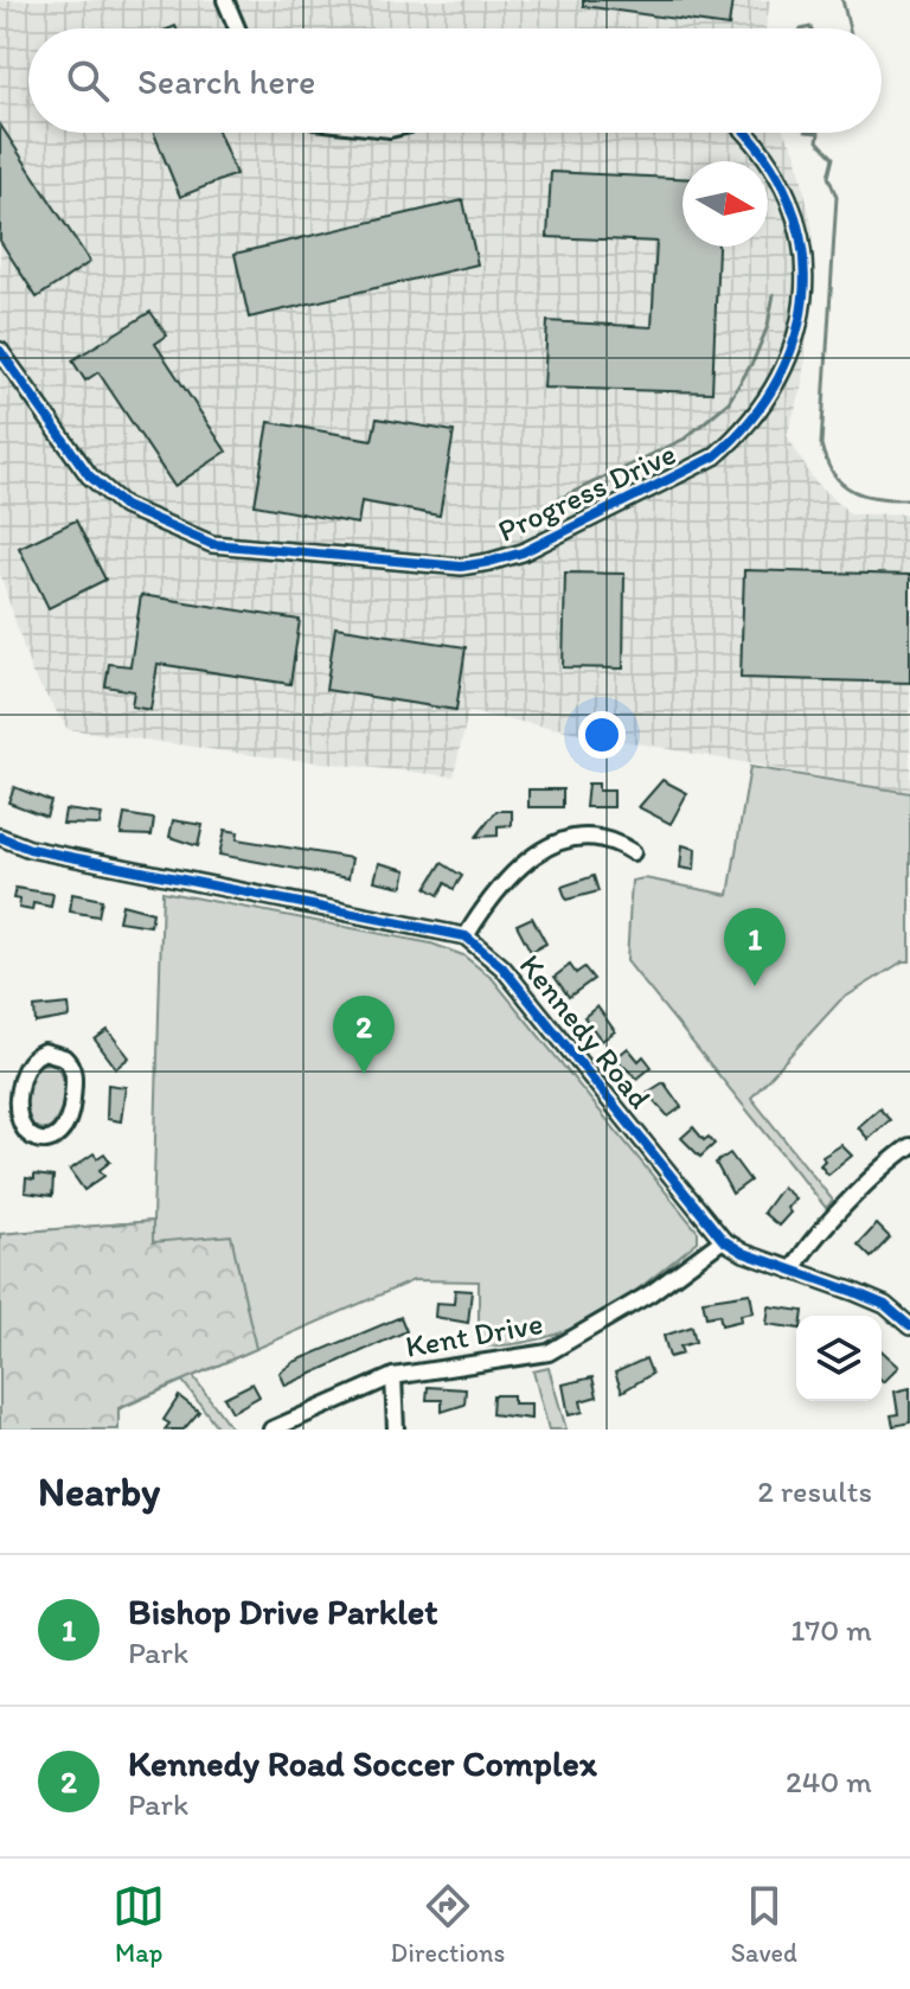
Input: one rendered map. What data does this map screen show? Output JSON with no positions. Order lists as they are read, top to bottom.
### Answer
{
  "streets": {
    "street": ["Progress Drive", "Kennedy Road", "Kent Drive"]
  },
  "crossings": [
    ["Kennedy Road", "Kent Drive"]
  ],
  "north": "right",
  "page": {
    "search": "Search here",
    "pins": ["1", "2"],
    "heading": ["Nearby", "2 results"],
    "list": [
      {
        "mark": "1",
        "name": "Bishop Drive Parklet",
        "note": "Park",
        "value": "170 m"
      },
      {
        "mark": "2",
        "name": "Kennedy Road Soccer Complex",
        "note": "Park",
        "value": "240 m"
      }
    ],
    "nav": ["Map", "Directions", "Saved"]
  }
}
